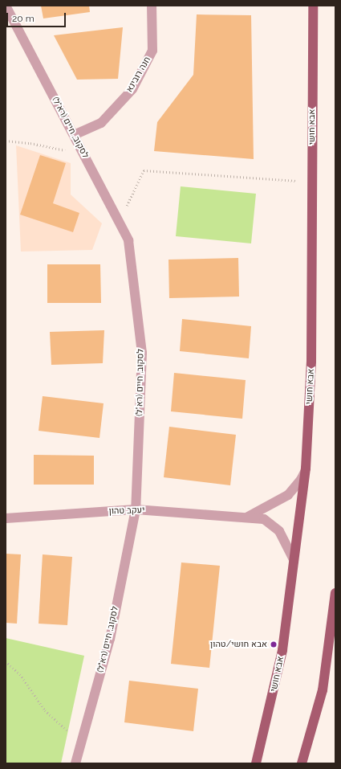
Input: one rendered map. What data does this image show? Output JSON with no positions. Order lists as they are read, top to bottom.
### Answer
{
  "streets": {
    "main road": ["אבא חושי"],
    "street": ["חנה רובינא", "לסקוב, חיים (רא\"ל)", "יעקב טהון"]
  },
  "crossings": [
    ["חנה רובינא", "לסקוב, חיים (רא\"ל)"],
    ["אבא חושי", "יעקב טהון"],
    ["לסקוב, חיים (רא\"ל)", "יעקב טהון"]
  ],
  "places": ["אבא חושי/טהון"],
  "scale_bar": "20 m"
}
